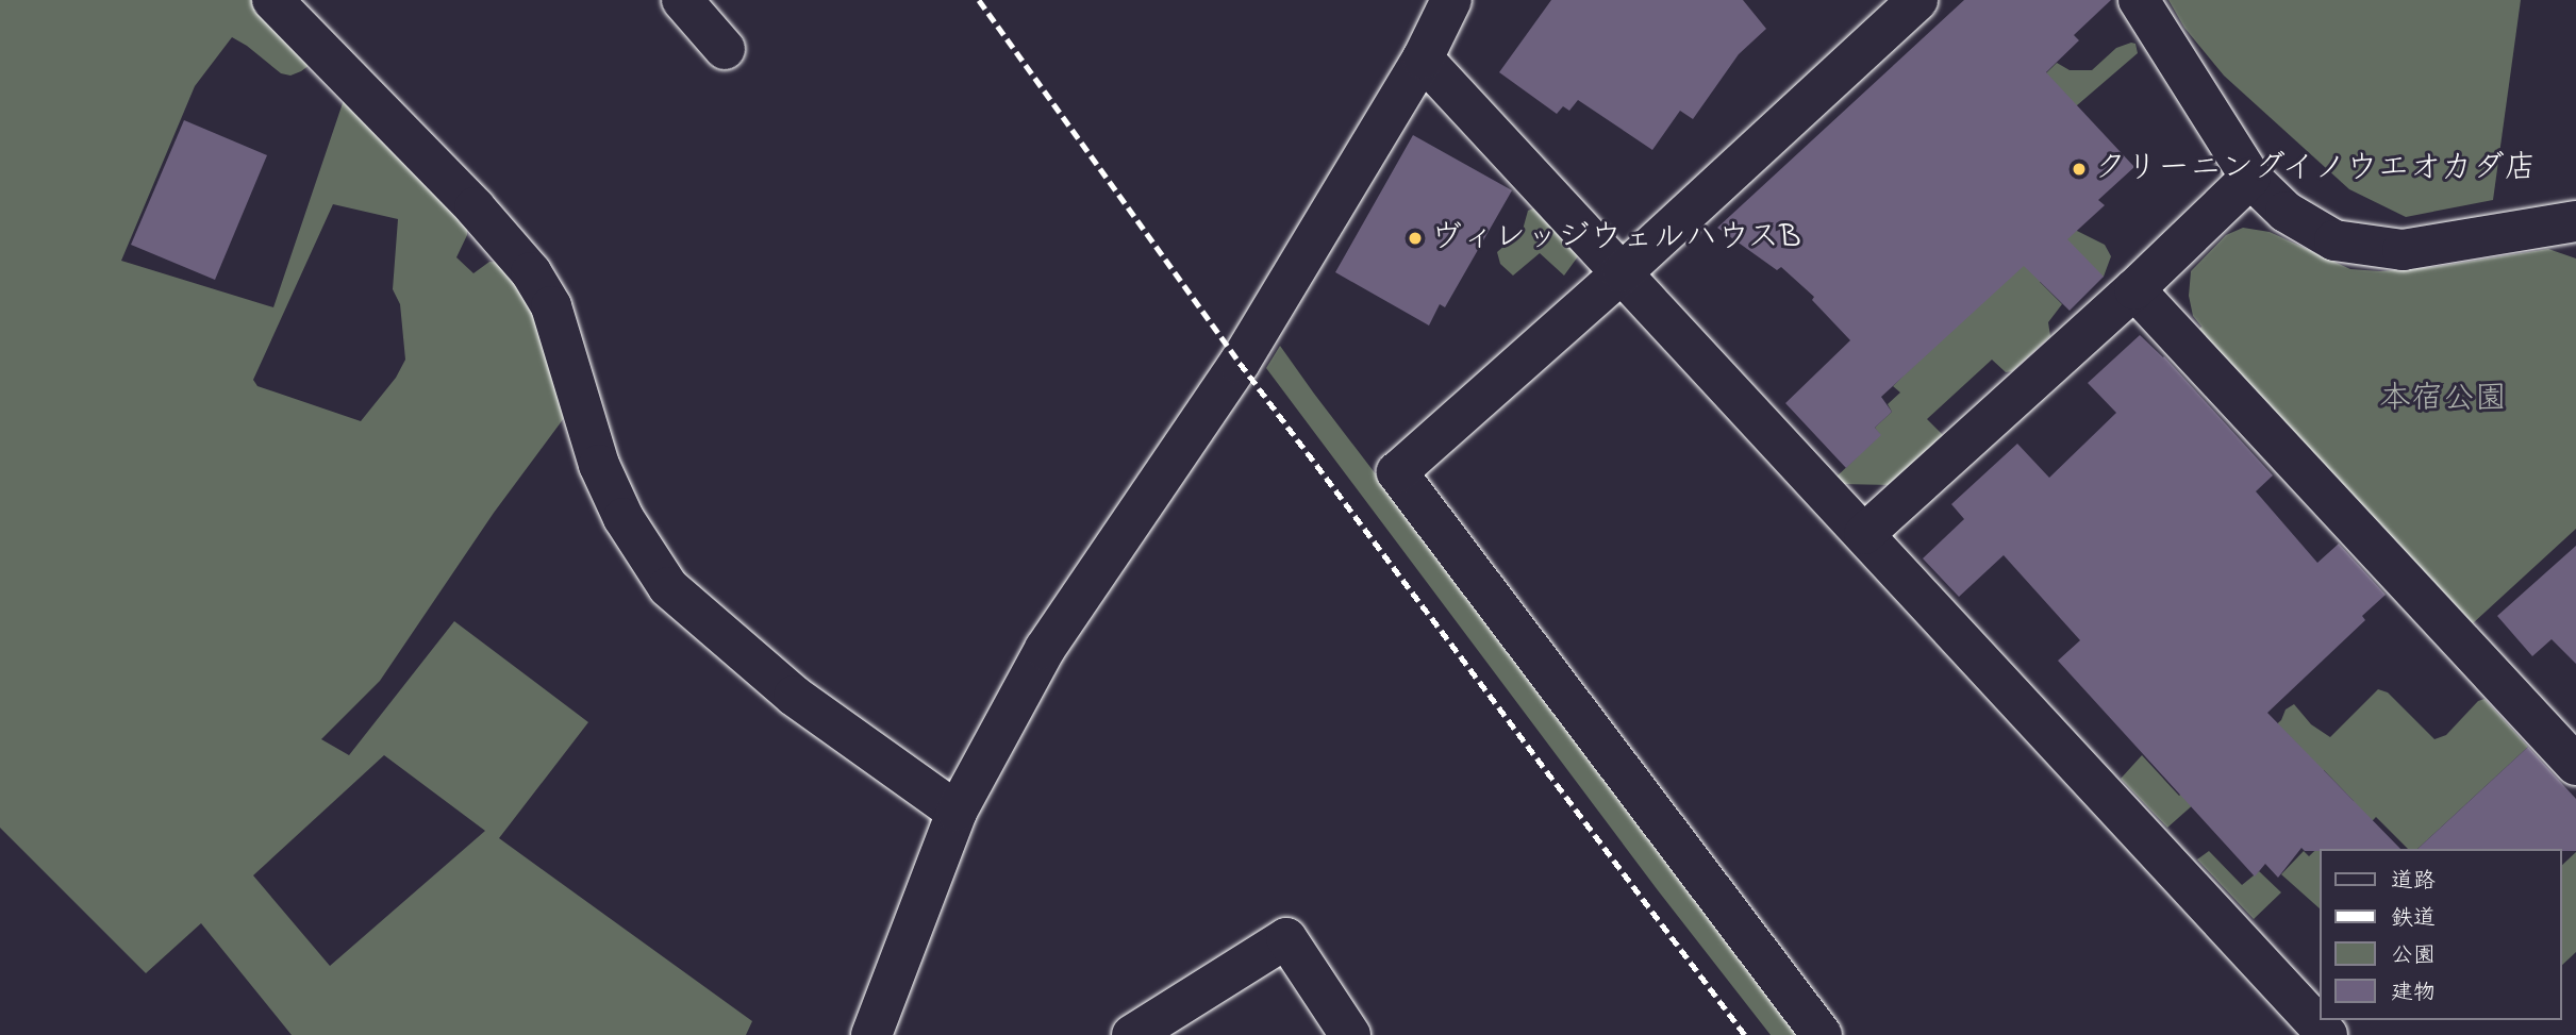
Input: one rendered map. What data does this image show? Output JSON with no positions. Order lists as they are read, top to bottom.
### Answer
{
  "parks": ["本宿公園"],
  "places": ["クリーニングイノウエオカダ店", "ヴィレッジウェルハウスB"],
  "legend": [
    "道路",
    "鉄道",
    "公園",
    "建物"
  ]
}
